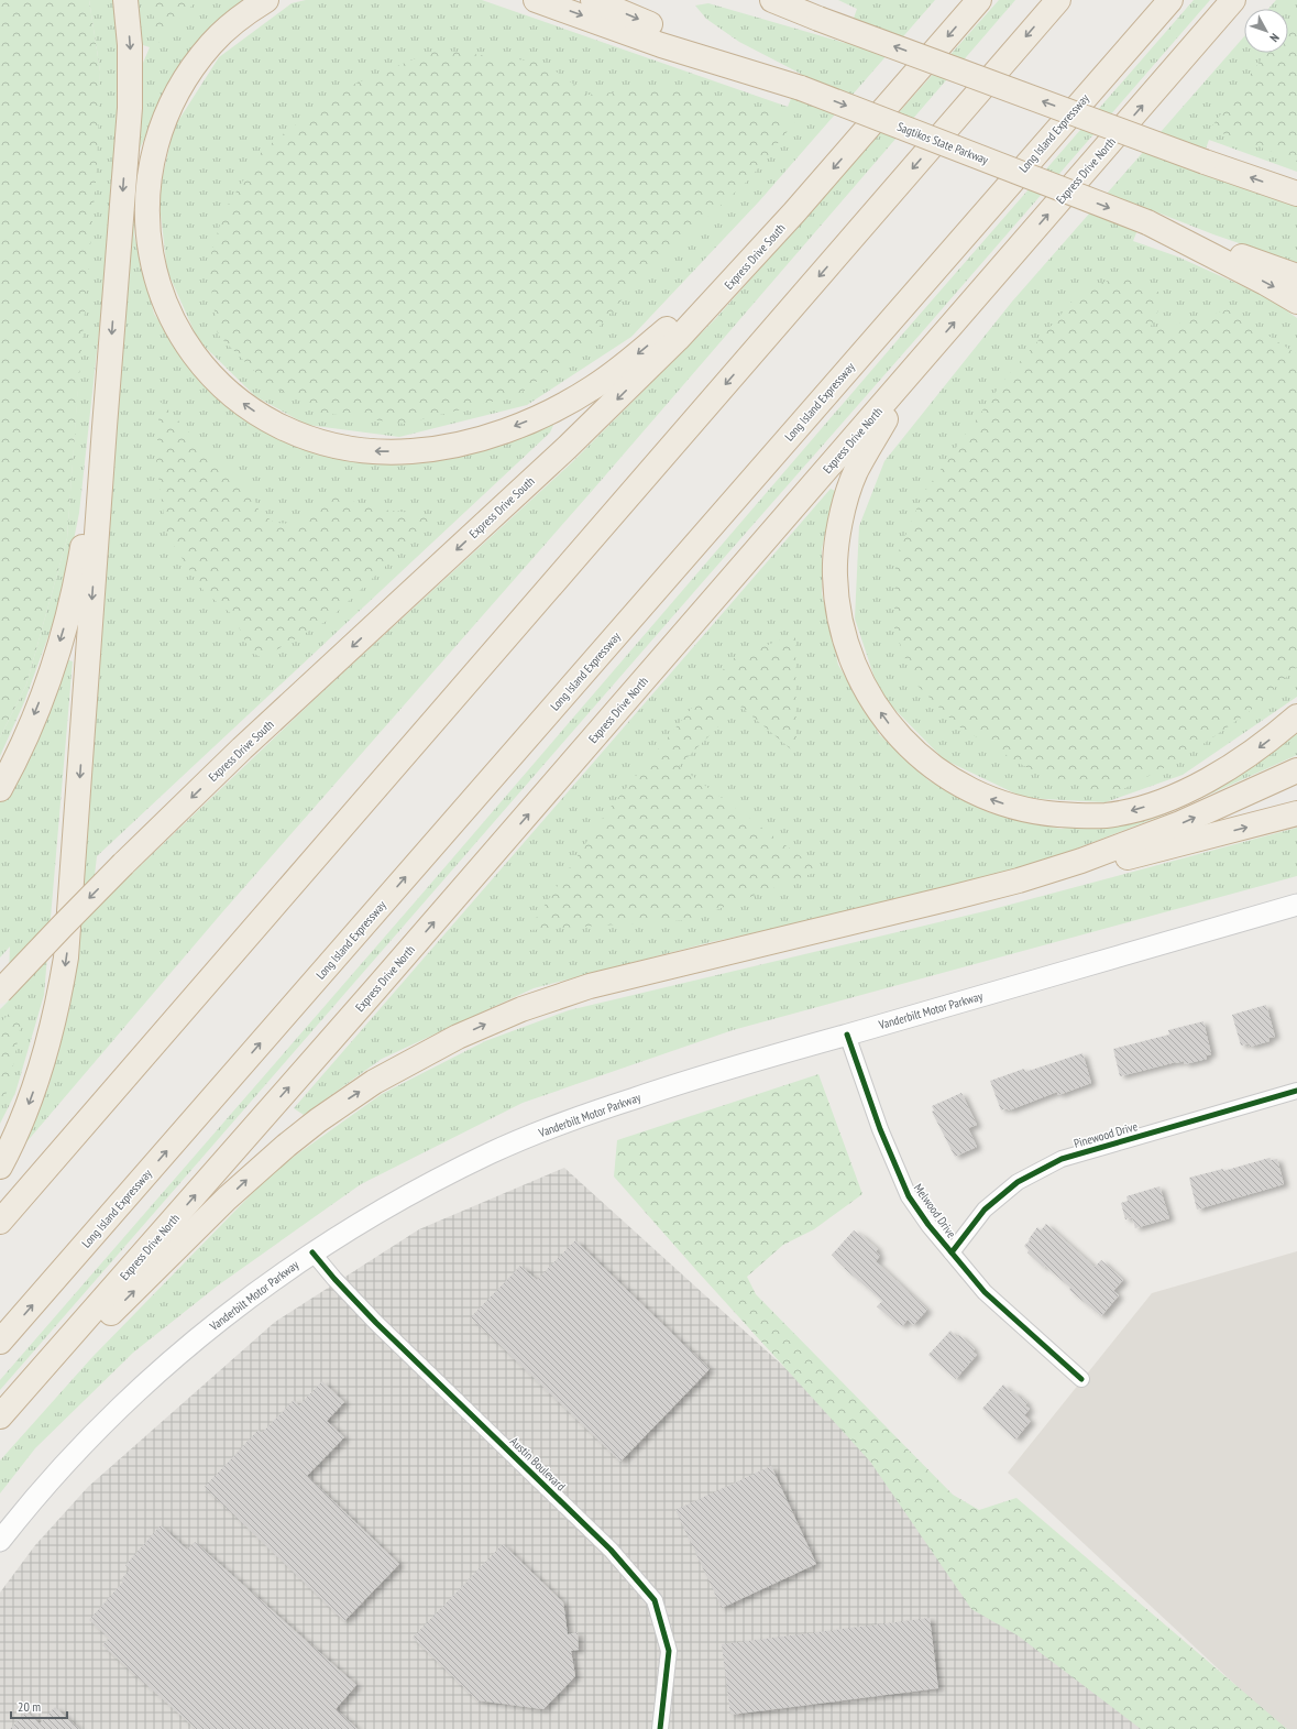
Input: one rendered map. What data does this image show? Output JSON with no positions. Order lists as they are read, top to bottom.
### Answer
{
  "streets": {
    "highway": [
      "Long Island Expressway",
      "Sagtikos State Parkway",
      "Express Drive North",
      "Express Drive South"
    ],
    "main road": ["Vanderbilt Motor Parkway"],
    "street": ["Pinewood Drive", "Melwood Drive", "Austin Boulevard"]
  },
  "crossings": [
    ["Vanderbilt Motor Parkway", "Melwood Drive"],
    ["Vanderbilt Motor Parkway", "Austin Boulevard"],
    ["Pinewood Drive", "Melwood Drive"]
  ],
  "scale_bar": "20 m",
  "north": "bottom right"
}
